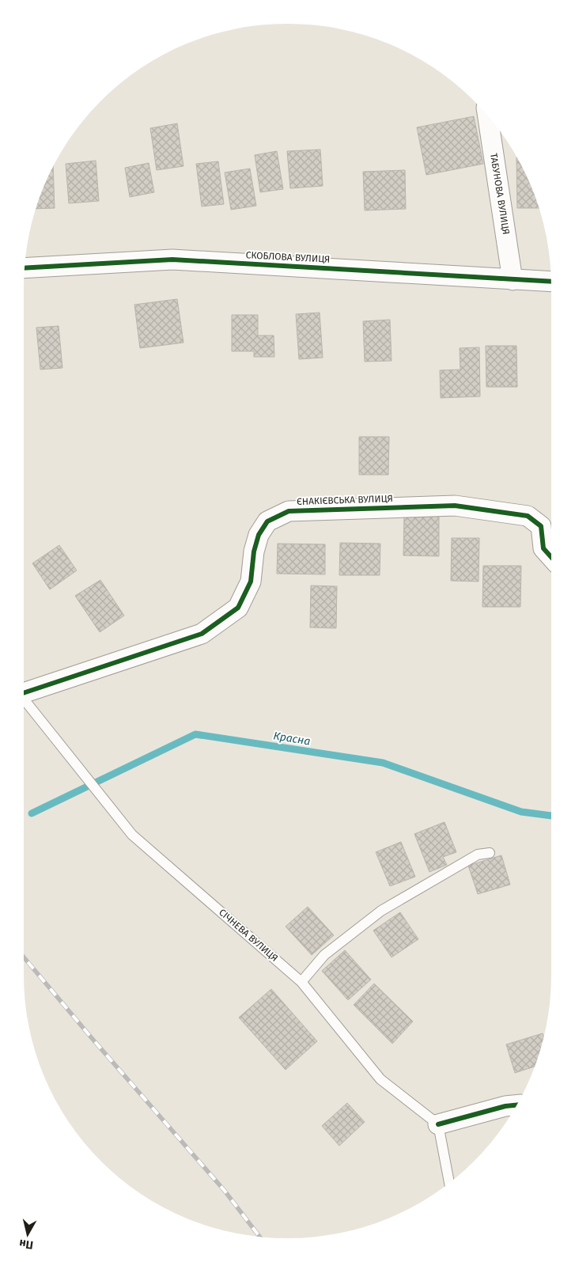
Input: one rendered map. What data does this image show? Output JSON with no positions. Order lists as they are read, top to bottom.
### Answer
{
  "streets": {
    "street": ["ТАБУНОВА ВУЛИЦЯ", "СКОБЛОВА ВУЛИЦЯ", "ЄНАКІЄВСЬКА ВУЛИЦЯ"],
    "lane": ["СІЧНЕВА ВУЛИЦЯ"]
  },
  "crossings": [
    ["ТАБУНОВА ВУЛИЦЯ", "СКОБЛОВА ВУЛИЦЯ"]
  ],
  "water": ["Красна"],
  "north": "bottom"
}
